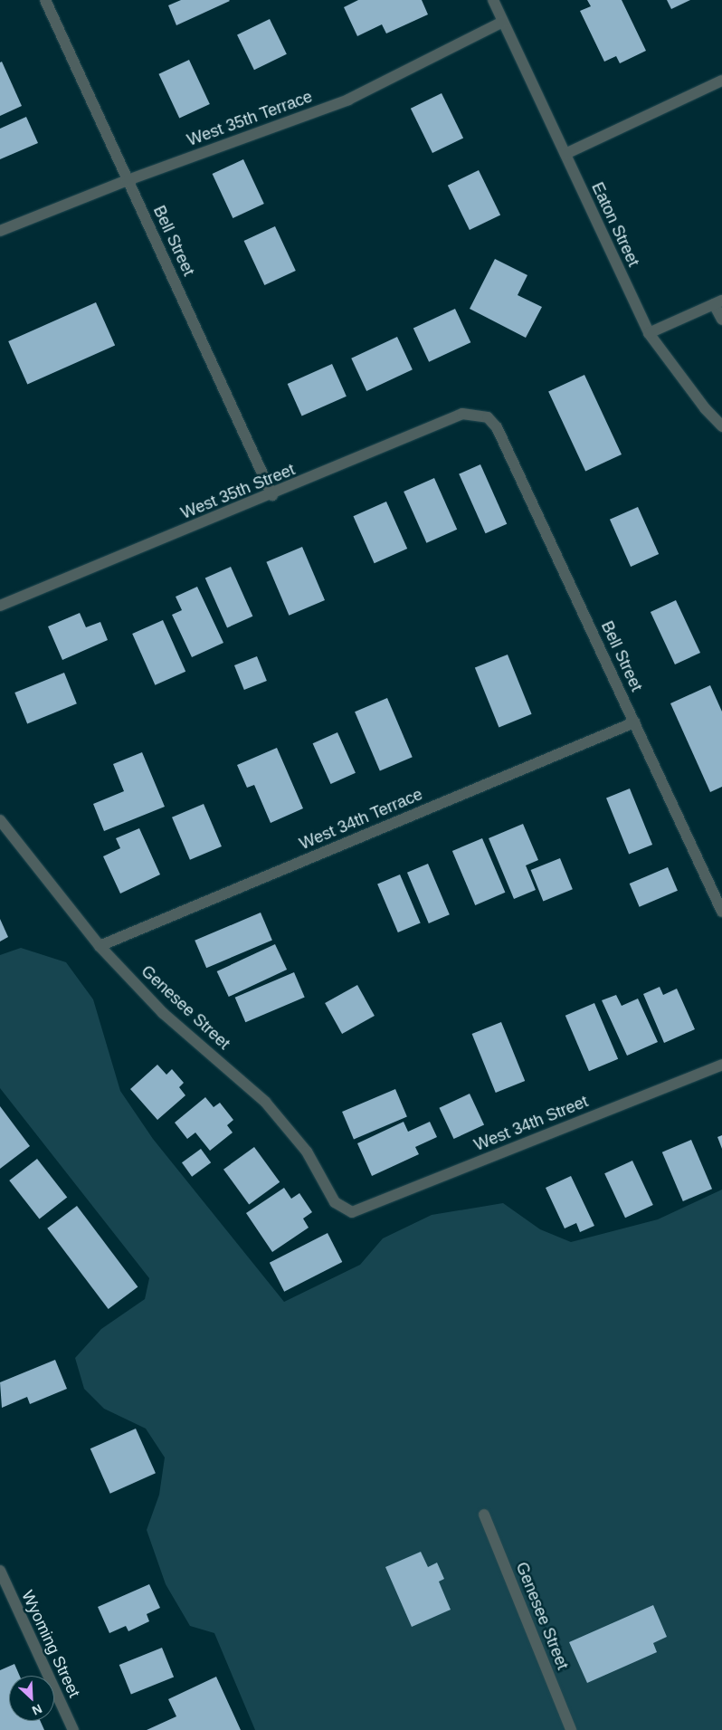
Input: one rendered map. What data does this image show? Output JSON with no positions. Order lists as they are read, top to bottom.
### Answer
{
  "streets": {
    "street": [
      "West 35th Terrace",
      "Eaton Street",
      "Bell Street",
      "West 35th Street",
      "West 34th Terrace",
      "Genesee Street",
      "West 34th Street",
      "Wyoming Street"
    ]
  },
  "crossings": [
    ["West 35th Terrace", "Eaton Street"],
    ["West 35th Terrace", "Bell Street"],
    ["Bell Street", "West 35th Street"],
    ["Bell Street", "West 34th Terrace"],
    ["West 34th Terrace", "Genesee Street"],
    ["Genesee Street", "West 34th Street"]
  ],
  "north": "bottom right"
}
